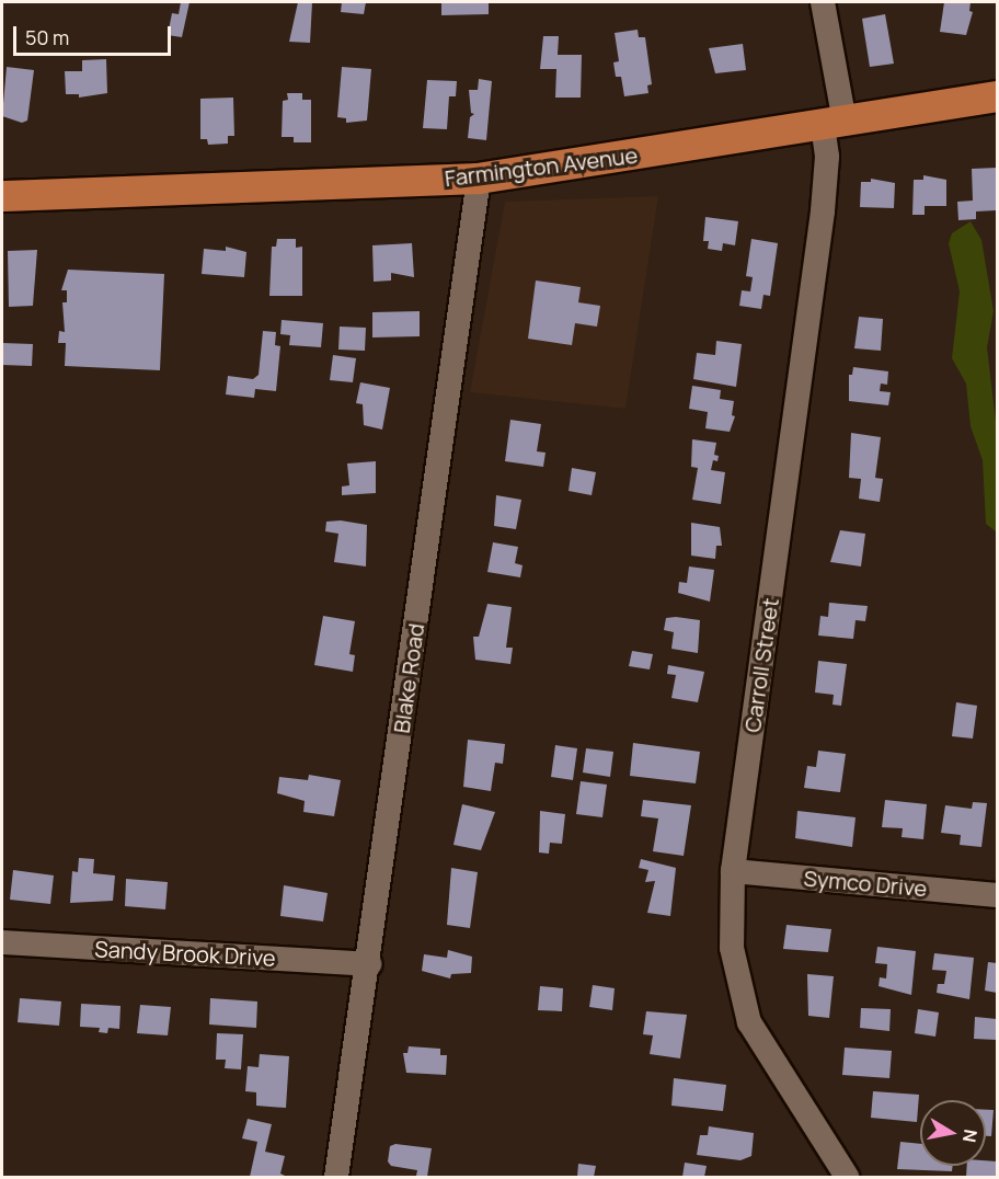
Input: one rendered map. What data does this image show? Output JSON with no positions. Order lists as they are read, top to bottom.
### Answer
{
  "streets": {
    "main road": ["Farmington Avenue"],
    "street": [
      "Carroll Street",
      "Blake Road",
      "Symco Drive",
      "Sandy Brook Drive"
    ]
  },
  "crossings": [
    ["Farmington Avenue", "Carroll Street"],
    ["Farmington Avenue", "Blake Road"],
    ["Carroll Street", "Symco Drive"],
    ["Blake Road", "Sandy Brook Drive"]
  ],
  "scale_bar": "50 m",
  "north": "right"
}
